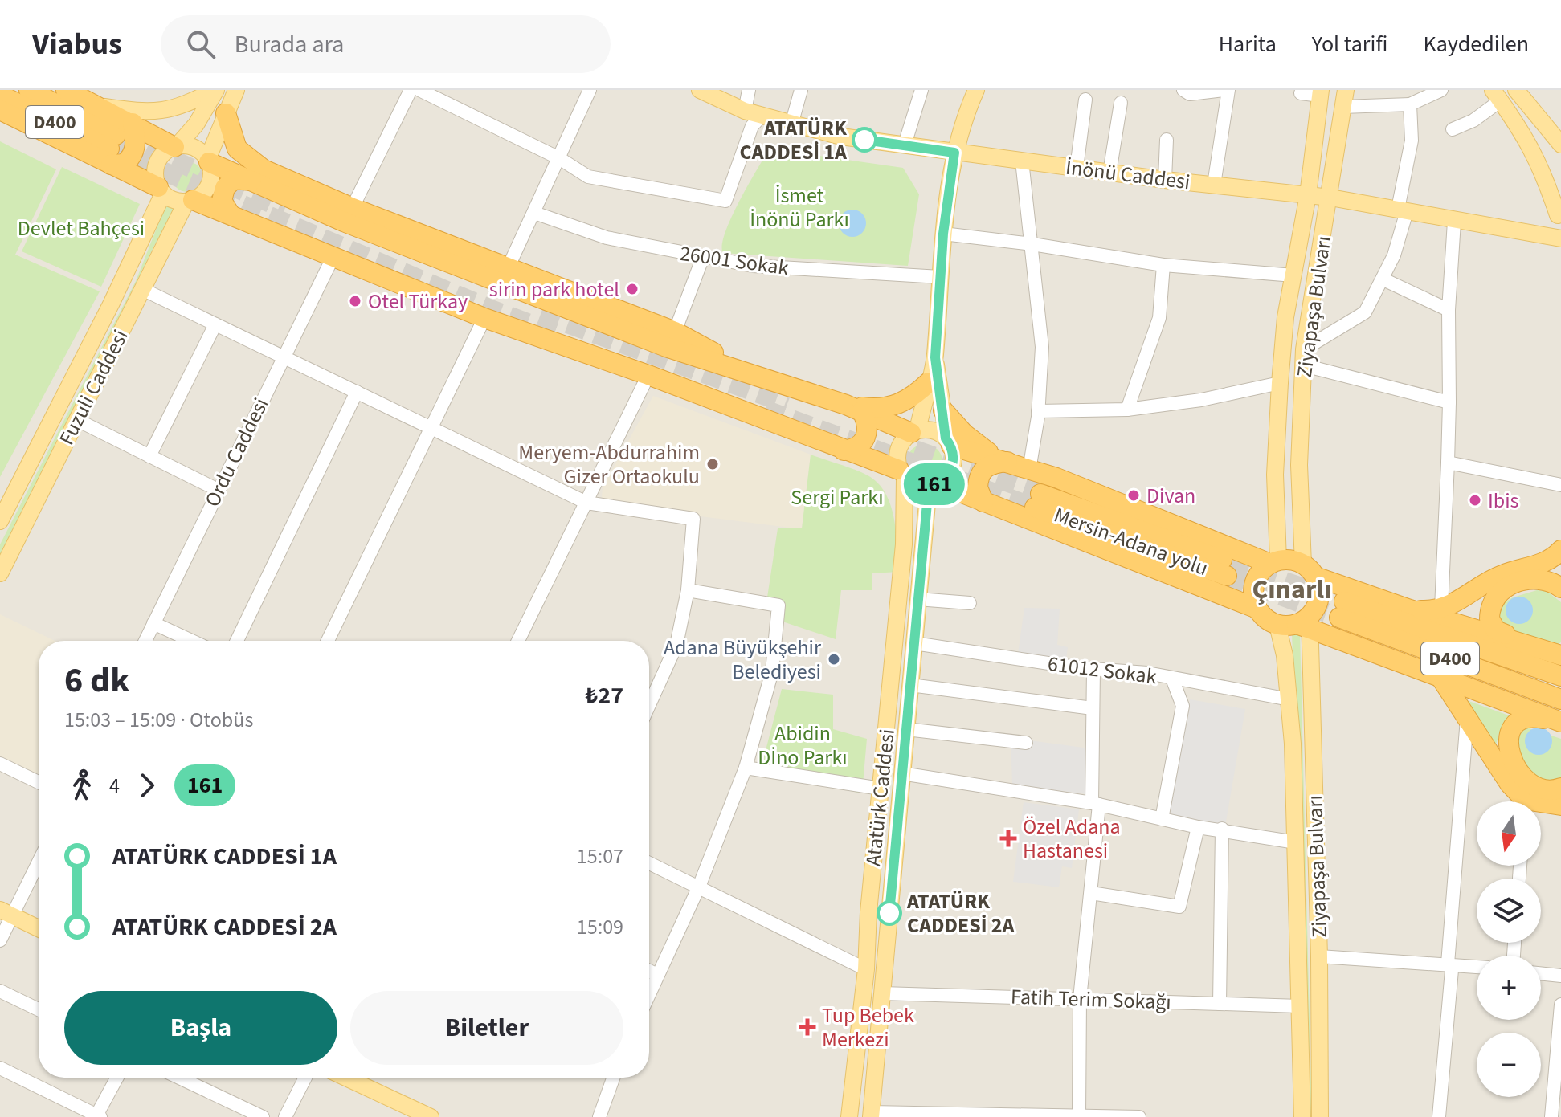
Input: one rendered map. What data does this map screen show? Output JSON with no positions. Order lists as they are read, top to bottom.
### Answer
{
  "streets": {
    "highway": ["D400", "Mersin-Adana yolu"],
    "main road": [
      "İnönü Caddesi",
      "Ziyapaşa Bulvarı",
      "Fuzuli Caddesi",
      "Atatürk Caddesi"
    ],
    "street": [
      "26001 Sokak",
      "Ordu Caddesi",
      "61012 Sokak",
      "Fatih Terim Sokağı"
    ]
  },
  "crossings": [
    ["İnönü Caddesi", "Ziyapaşa Bulvarı"],
    ["Ziyapaşa Bulvarı", "61012 Sokak"],
    ["Ziyapaşa Bulvarı", "Fatih Terim Sokağı"],
    ["61012 Sokak", "Atatürk Caddesi"],
    ["Atatürk Caddesi", "Fatih Terim Sokağı"]
  ],
  "districts": ["Çınarlı"],
  "parks": [
    "İsmet İnönü Parkı",
    "Devlet Bahçesi",
    "Sergi Parkı",
    "Abidin Dİno Parkı"
  ],
  "places": {
    "other": [
      "ATATÜRK CADDESİ 1A",
      "sirin park hotel",
      "Otel Türkay",
      "Meryem-Abdurrahim Gizer Ortaokulu",
      "Divan",
      "Ibis",
      "Adana Büyükşehir Belediyesi",
      "ATATÜRK CADDESİ 2A"
    ],
    "health": ["Özel Adana Hastanesi", "Tup Bebek Merkezi"]
  },
  "lines": ["bus line 161"],
  "north": "bottom",
  "page": {
    "header": "Viabus",
    "search": "Burada ara",
    "nav": ["Harita", "Yol tarifi", "Kaydedilen"],
    "on_map": "161",
    "heading": ["6 dk", "15:03 – 15:09 · Otobüs", "₺27"],
    "legs": ["4", "161"],
    "map_buttons": ["+", "−"],
    "list": [
      {
        "name": "ATATÜRK CADDESİ 1A",
        "value": "15:07"
      },
      {
        "name": "ATATÜRK CADDESİ 2A",
        "value": "15:09"
      }
    ],
    "buttons": ["Başla", "Biletler"]
  }
}
